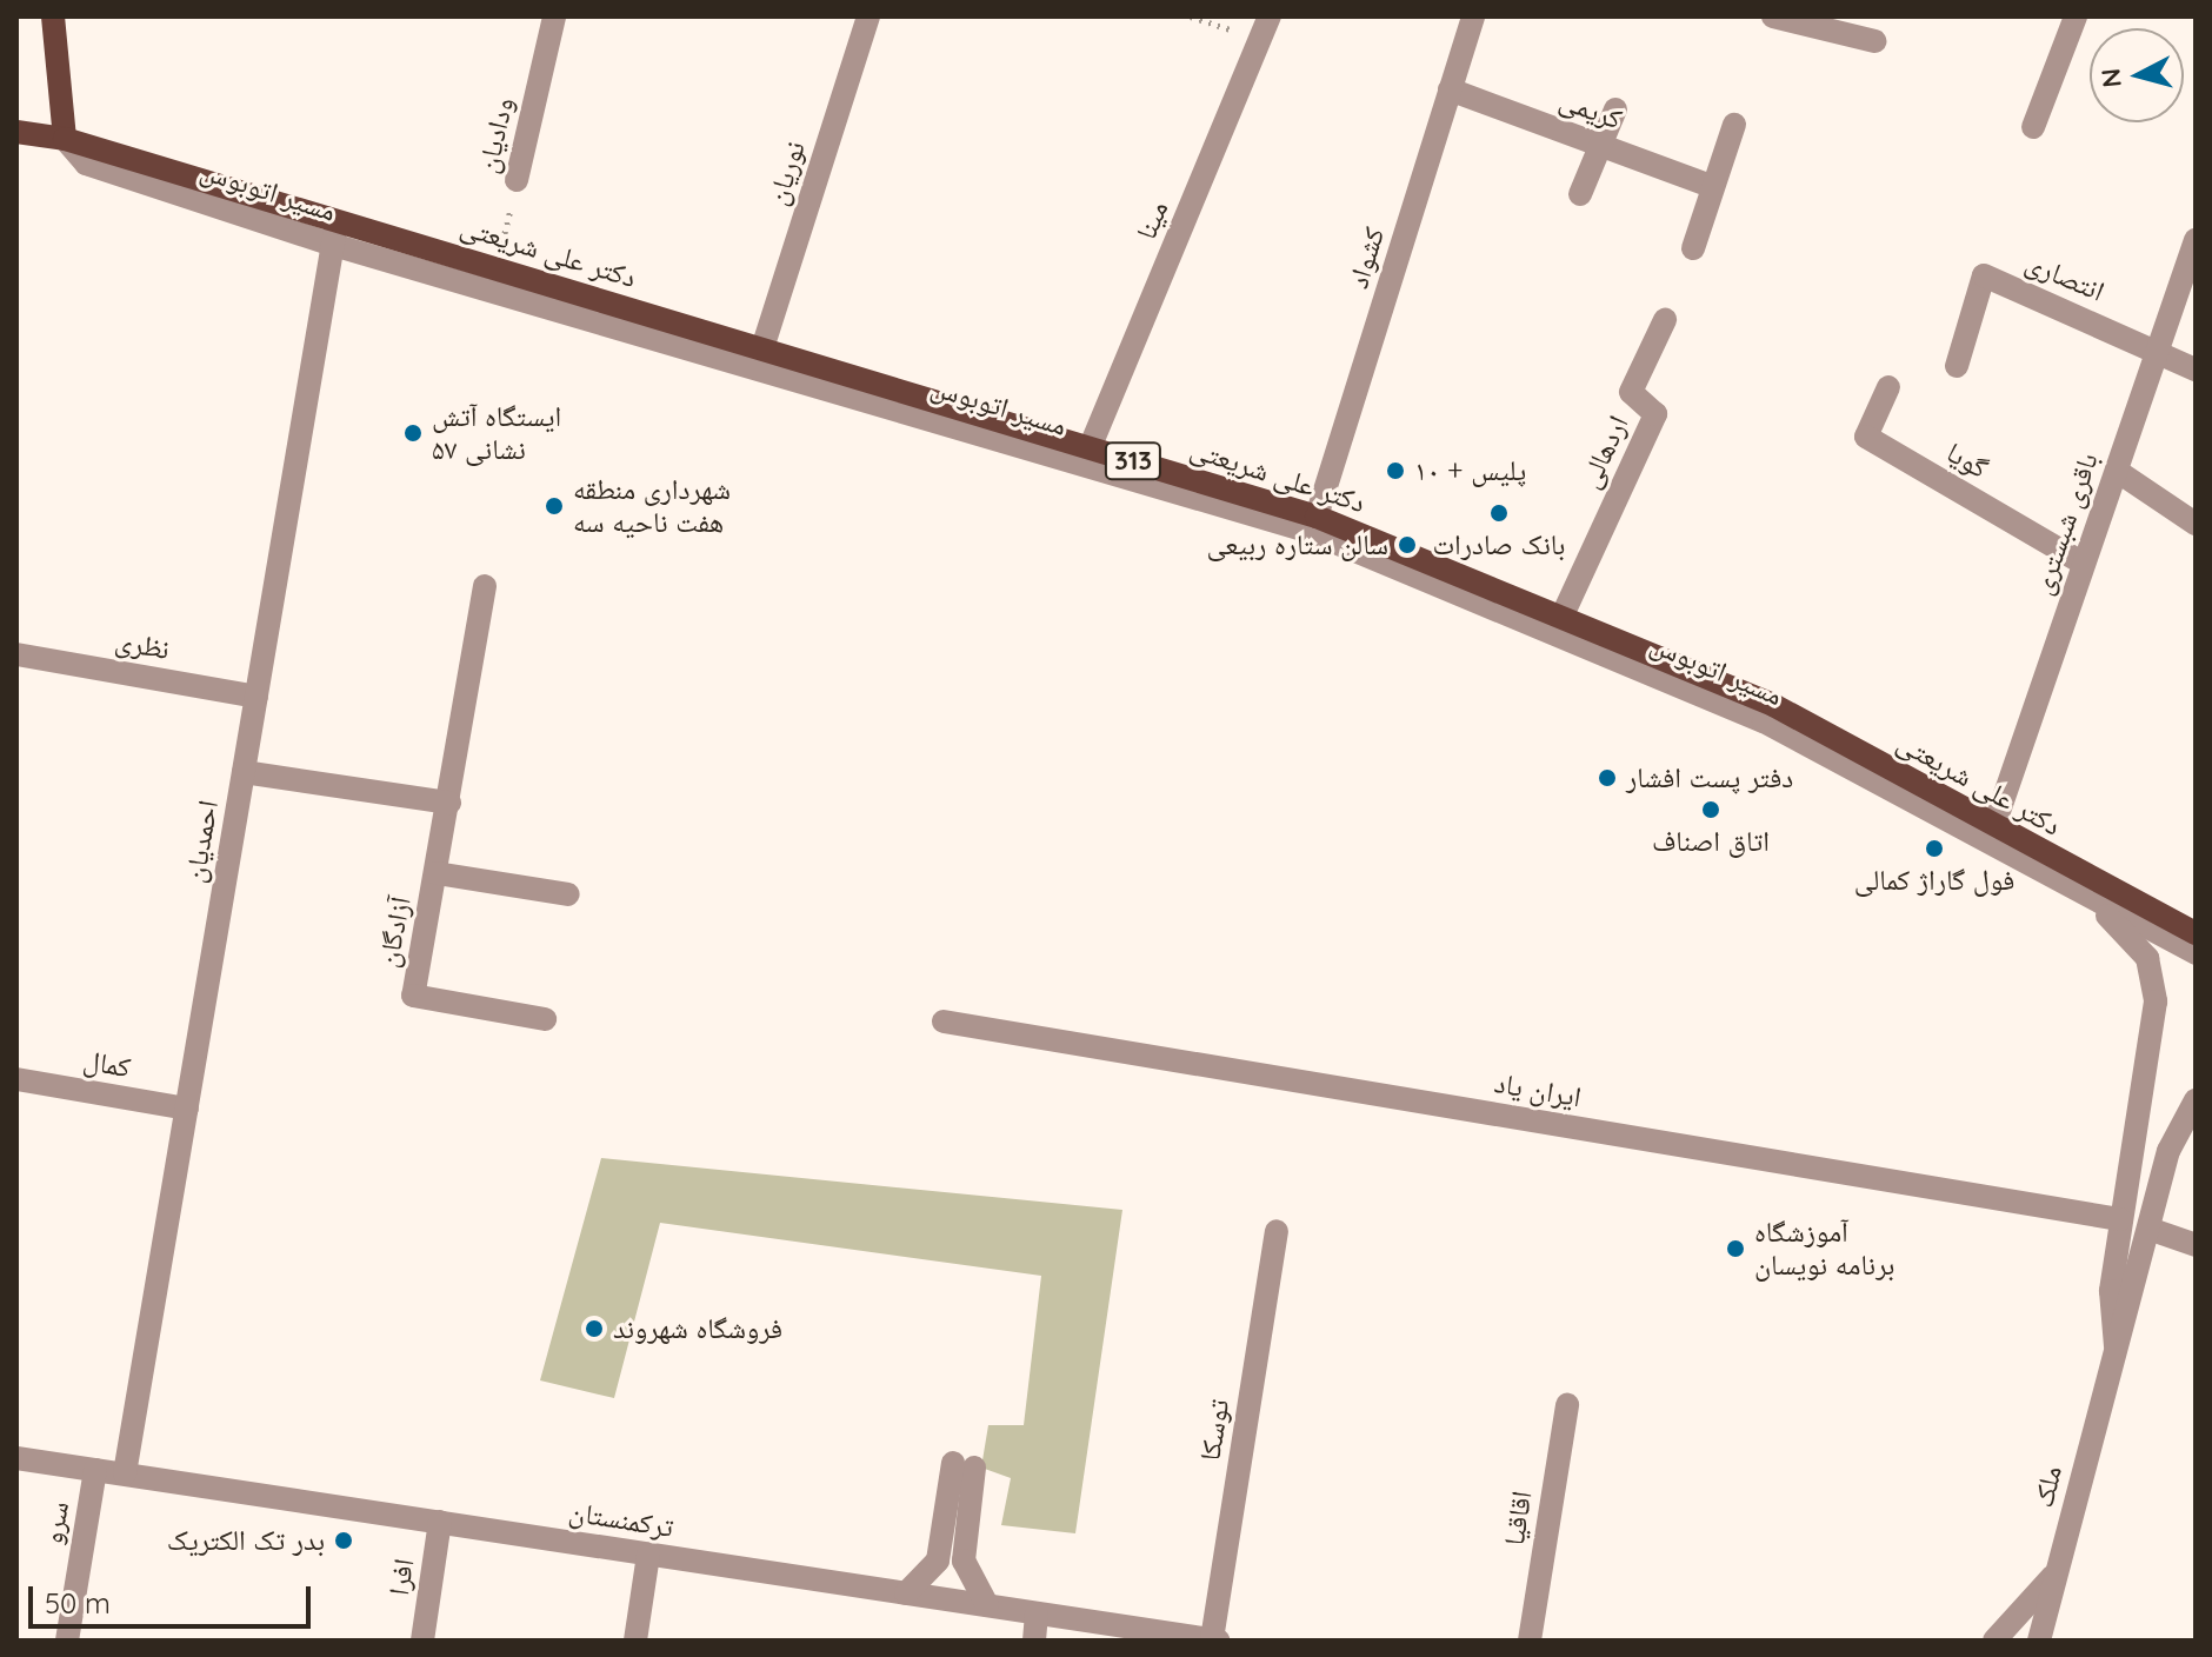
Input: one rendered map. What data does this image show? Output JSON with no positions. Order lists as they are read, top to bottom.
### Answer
{
  "streets": {
    "main road": ["دکتر علی شریعتی", "313"],
    "street": [
      "کریمی",
      "ودادیان",
      "نوریان",
      "مسیر اتوبوس",
      "مینا",
      "کشواد",
      "انتصاری",
      "اردهالی",
      "گویا",
      "باقری شبستری",
      "نظری",
      "احمدیان",
      "آزادگان",
      "کمال",
      "ایران یاد",
      "توسکا",
      "ملک",
      "اقاقیا",
      "ترکمنستان",
      "سرو",
      "افرا"
    ]
  },
  "crossings": [
    ["کریمی", "کشواد"],
    ["ودادیان", "دکتر علی شریعتی"],
    ["نوریان", "دکتر علی شریعتی"],
    ["مسیر اتوبوس", "دکتر علی شریعتی"],
    ["مسیر اتوبوس", "احمدیان"],
    ["مینا", "دکتر علی شریعتی"],
    ["دکتر علی شریعتی", "کشواد"],
    ["دکتر علی شریعتی", "اردهالی"],
    ["دکتر علی شریعتی", "باقری شبستری"],
    ["دکتر علی شریعتی", "احمدیان"],
    ["انتصاری", "باقری شبستری"],
    ["گویا", "باقری شبستری"],
    ["نظری", "احمدیان"],
    ["احمدیان", "کمال"],
    ["احمدیان", "ترکمنستان"],
    ["توسکا", "ترکمنستان"],
    ["ترکمنستان", "سرو"],
    ["ترکمنستان", "افرا"]
  ],
  "places": [
    "ایستگاه آتش نشانی ۵۷",
    "پلیس + ۱۰",
    "شهرداری منطقه هفت ناحیه سه",
    "بانک صادرات",
    "سالن ستاره ربیعی",
    "دفتر پست افشار",
    "اتاق اصناف",
    "فول گاراژ کمالی",
    "آموزشگاه برنامه نویسان",
    "فروشگاه شهروند",
    "بدر تک الکتریک"
  ],
  "scale_bar": "50 m",
  "north": "left"
}
